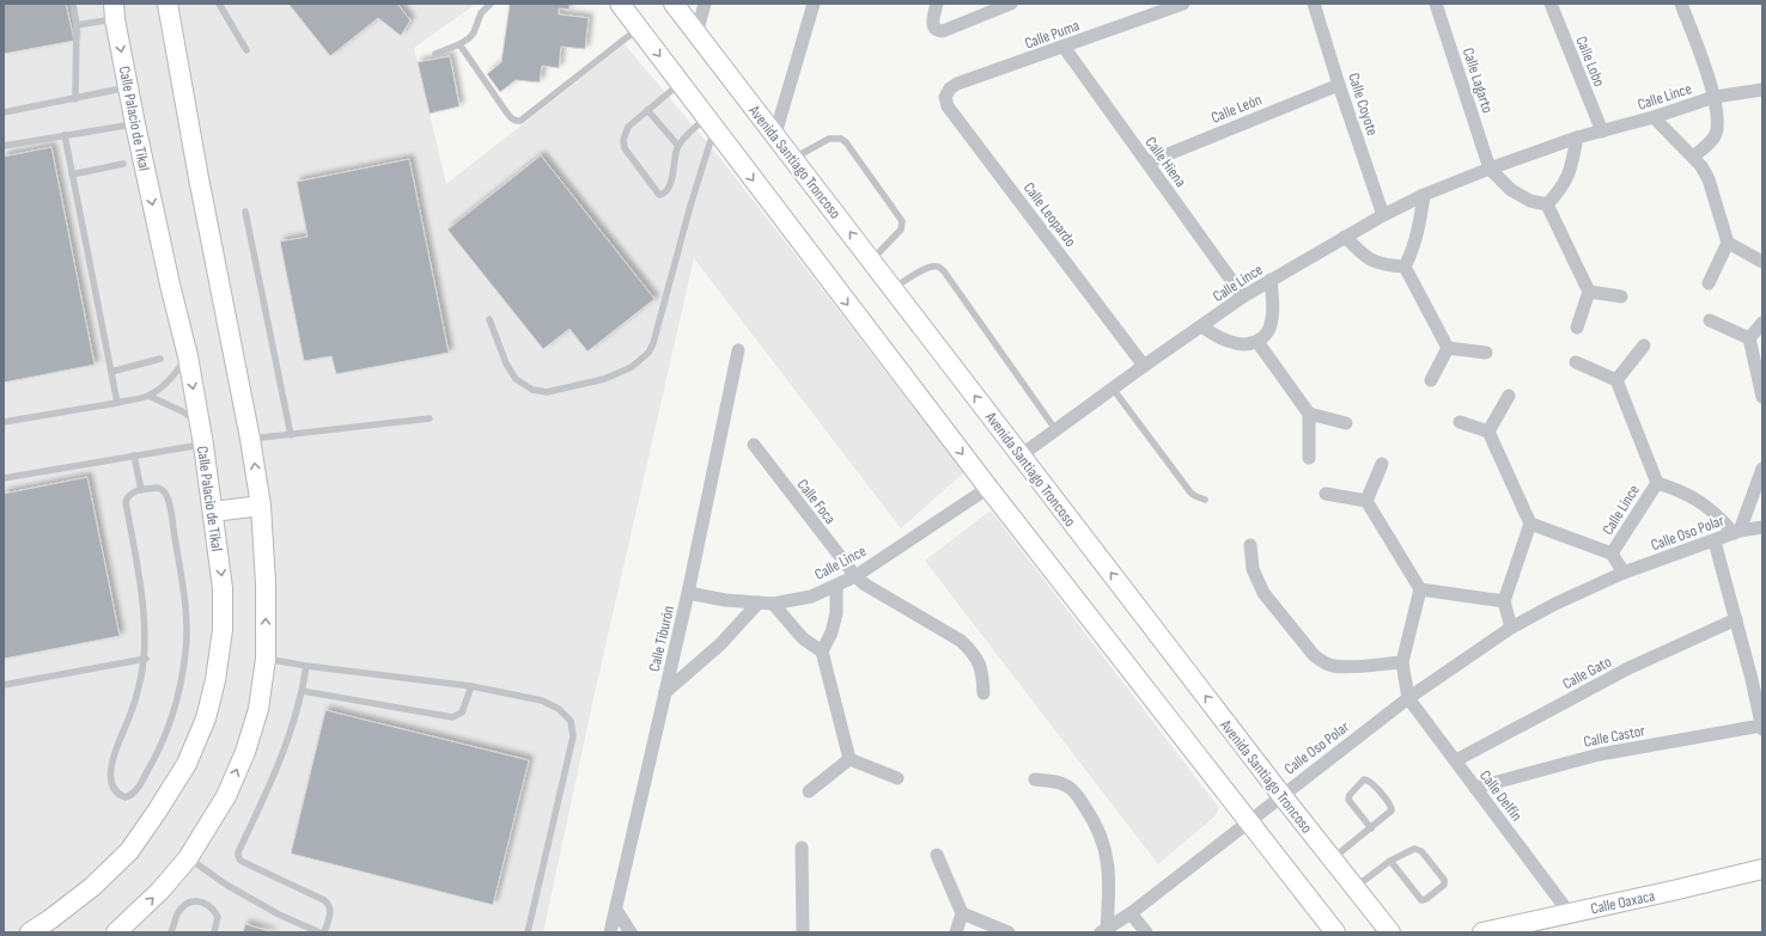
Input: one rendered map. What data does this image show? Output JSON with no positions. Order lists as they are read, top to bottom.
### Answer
{
  "streets": {
    "main road": ["Calle Palacio de Tikal", "Avenida Santiago Troncoso", "Calle Oaxaca"],
    "street": [
      "Calle Puma",
      "Calle Lobo",
      "Calle Lagarto",
      "Calle Lince",
      "Calle Coyote",
      "Calle León",
      "Calle Hiena",
      "Calle Leopardo",
      "Calle Foca",
      "Calle Oso Polar",
      "Calle Tiburón",
      "Calle Gato",
      "Calle Castor",
      "Calle Delfín"
    ]
  },
  "crossings": [
    ["Calle Puma", "Calle Hiena"],
    ["Calle Puma", "Calle Leopardo"],
    ["Calle Lobo", "Calle Lince"],
    ["Calle Lagarto", "Calle Lince"],
    ["Calle Lince", "Calle Coyote"],
    ["Calle Lince", "Avenida Santiago Troncoso"],
    ["Calle Lince", "Calle Hiena"],
    ["Calle Lince", "Calle Leopardo"],
    ["Calle Lince", "Calle Foca"],
    ["Calle Lince", "Calle Oso Polar"],
    ["Calle Lince", "Calle Tiburón"],
    ["Calle Coyote", "Calle León"],
    ["Calle León", "Calle Hiena"],
    ["Avenida Santiago Troncoso", "Calle Oso Polar"],
    ["Calle Oso Polar", "Calle Delfín"],
    ["Calle Gato", "Calle Delfín"],
    ["Calle Castor", "Calle Delfín"],
    ["Calle Delfín", "Calle Oaxaca"]
  ]
}
